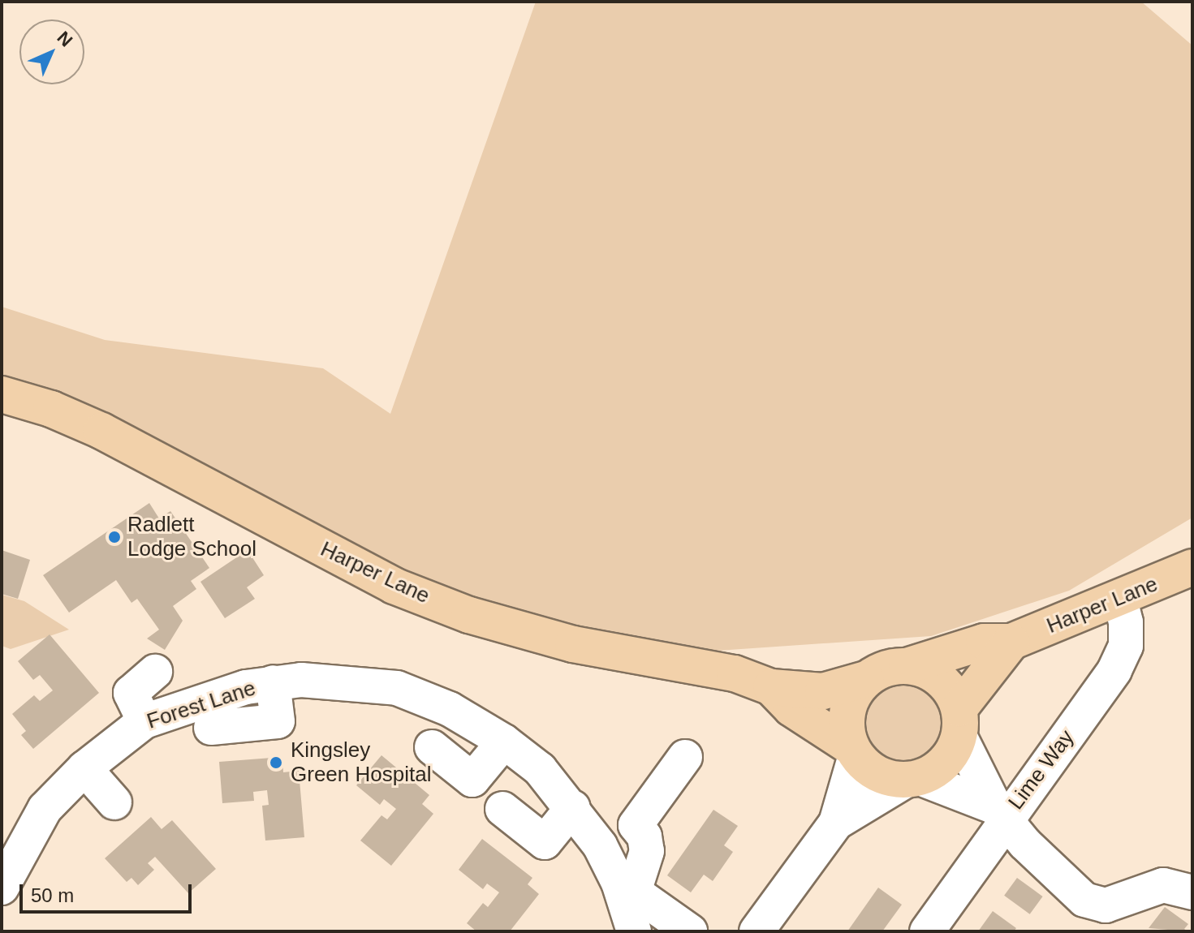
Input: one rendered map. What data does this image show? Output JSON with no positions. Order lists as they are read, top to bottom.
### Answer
{
  "streets": {
    "main road": ["Harper Lane"],
    "street": ["Forest Lane", "Lime Way"]
  },
  "crossings": [
    ["Harper Lane", "Lime Way"]
  ],
  "places": ["Radlett Lodge School", "Kingsley Green Hospital"],
  "scale_bar": "50 m",
  "north": "top right"
}
